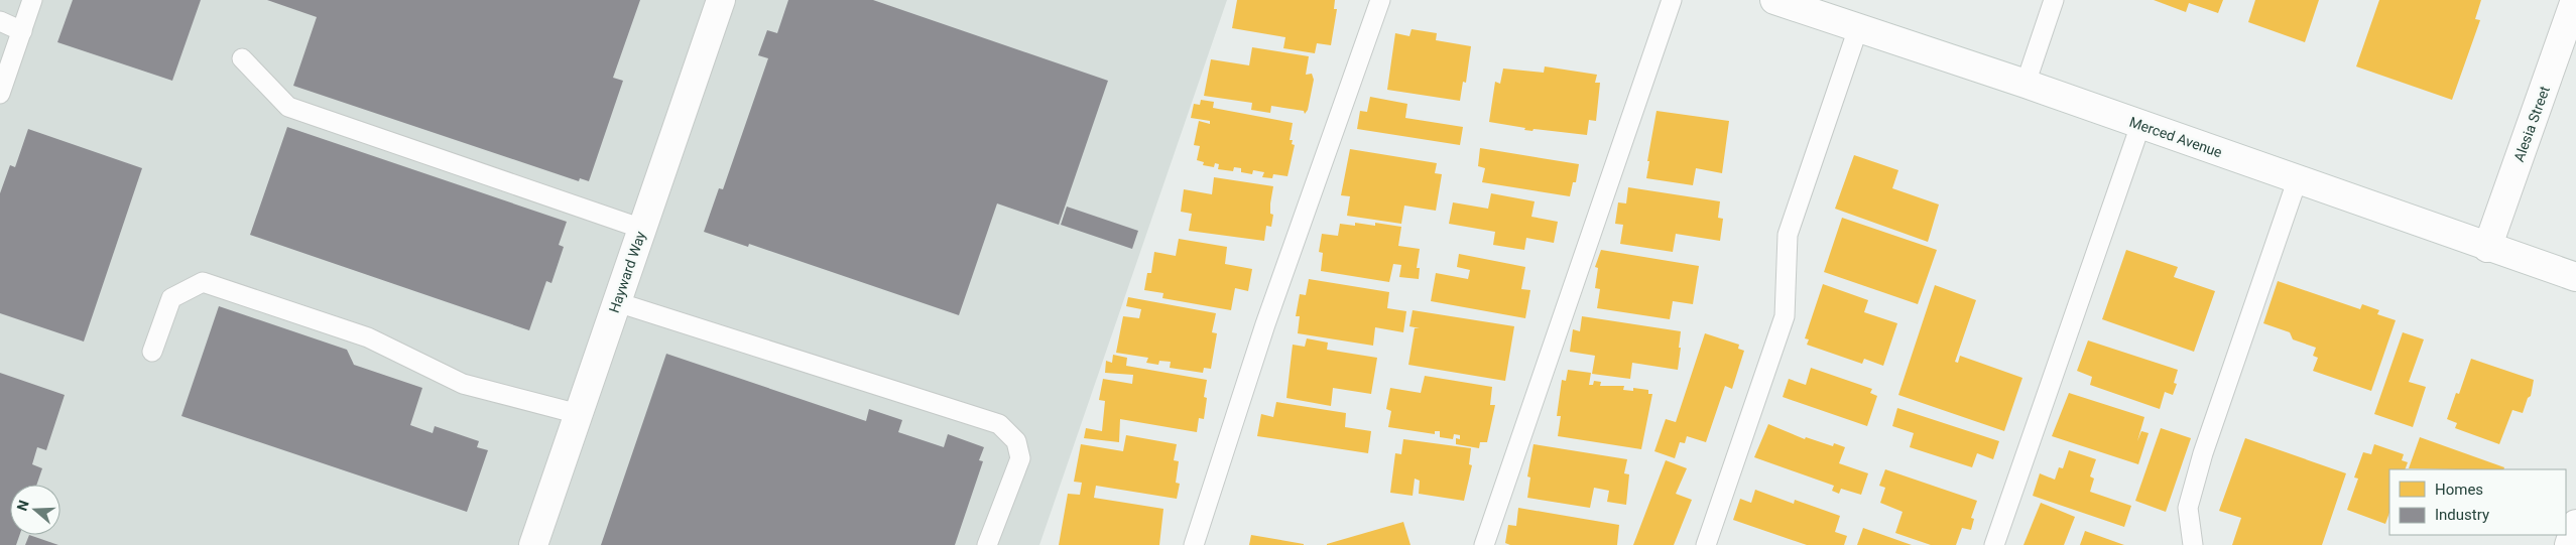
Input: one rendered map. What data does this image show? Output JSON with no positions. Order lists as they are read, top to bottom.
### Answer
{
  "streets": {
    "street": ["Alesia Street", "Merced Avenue", "Hayward Way"]
  },
  "crossings": [
    ["Alesia Street", "Merced Avenue"]
  ],
  "legend": ["Homes", "Industry"],
  "north": "left"
}
